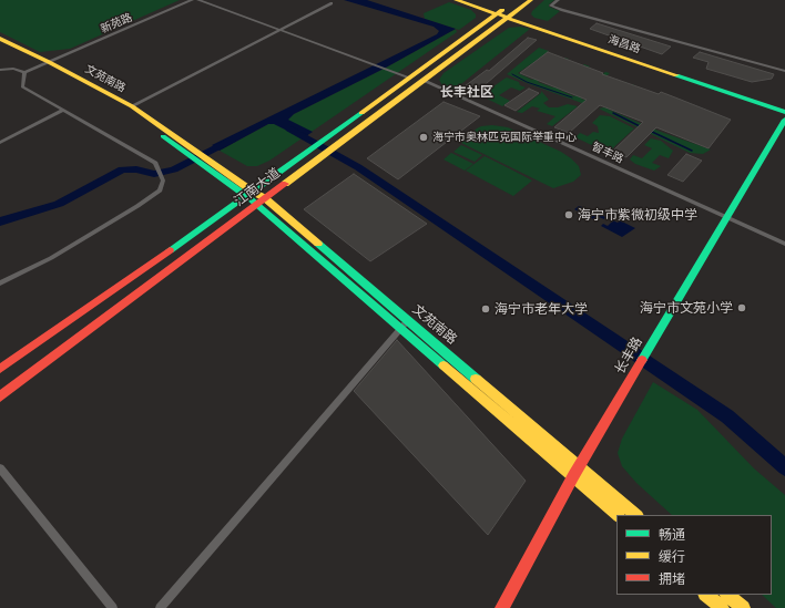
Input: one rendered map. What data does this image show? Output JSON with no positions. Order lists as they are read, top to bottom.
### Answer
{
  "streets": {
    "main road": [
      "海昌路",
      "文苑南路",
      "江南大道",
      "长丰路"
    ],
    "street": ["新苑路", "智丰路"]
  },
  "crossings": [
    ["新苑路", "文苑南路"],
    ["海昌路", "江南大道"],
    ["文苑南路", "江南大道"],
    ["文苑南路", "长丰路"],
    ["智丰路", "江南大道"],
    ["智丰路", "长丰路"]
  ],
  "districts": ["长丰社区"],
  "places": [
    "海宁市奥林匹克国际举重中心",
    "海宁市紫微初级中学",
    "海宁市文苑小学",
    "海宁市老年大学"
  ],
  "legend": ["畅通", "缓行", "拥堵"]
}
